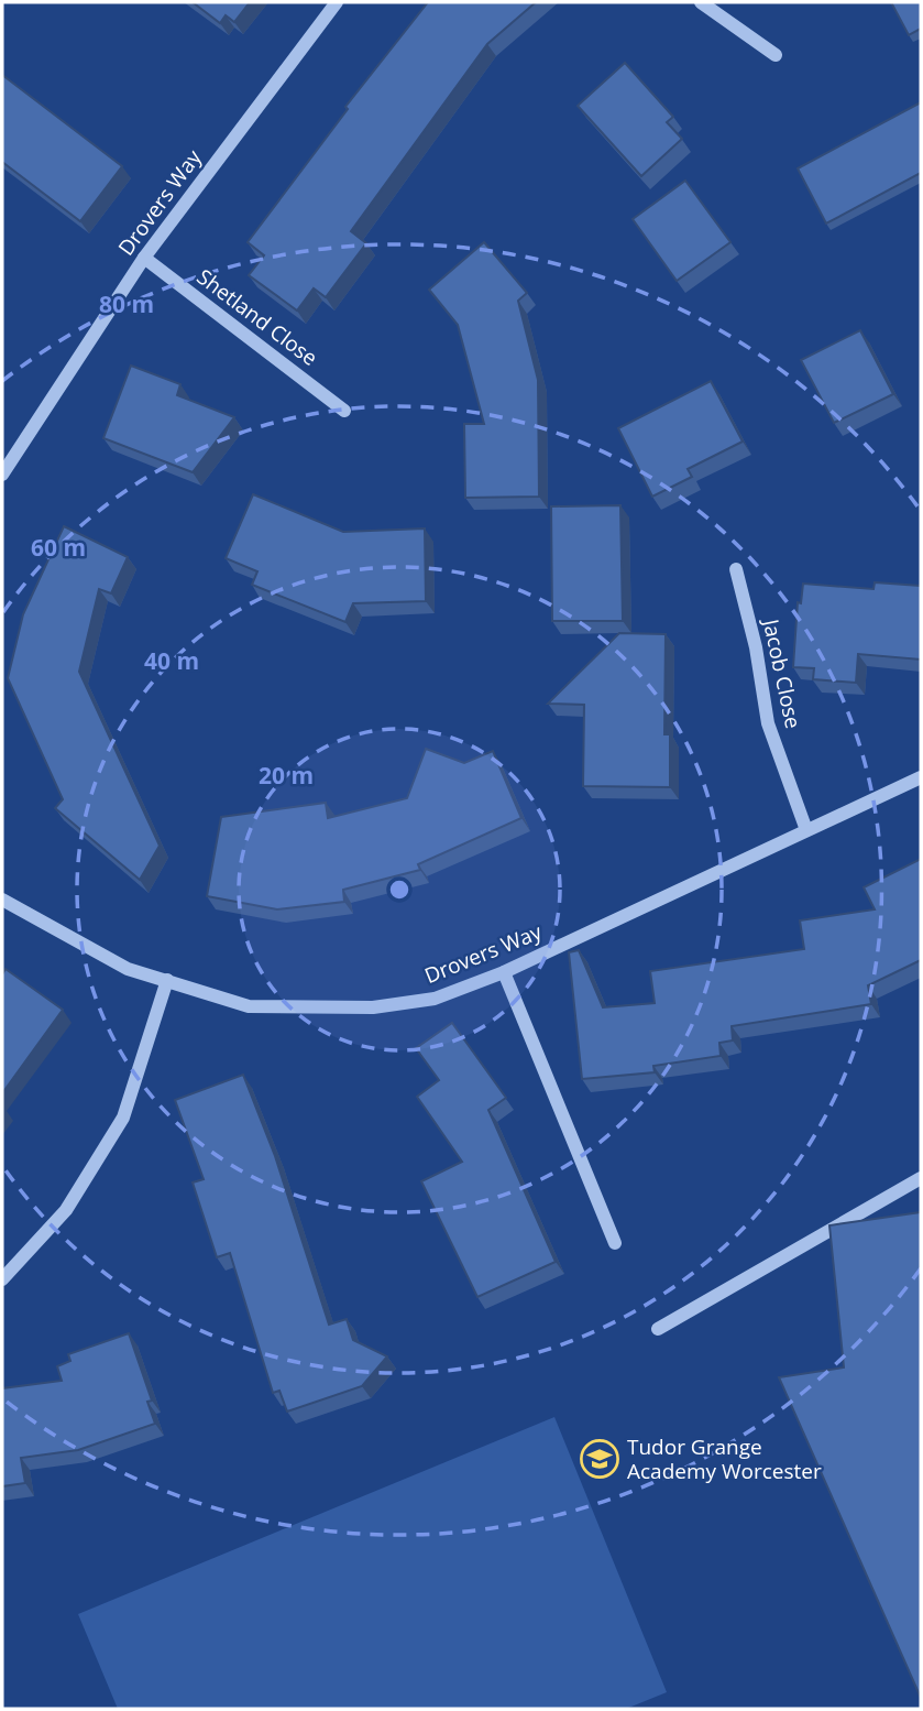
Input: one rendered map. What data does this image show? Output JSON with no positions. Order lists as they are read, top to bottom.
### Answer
{
  "streets": {
    "street": ["Drovers Way", "Shetland Close", "Jacob Close"]
  },
  "crossings": [
    ["Drovers Way", "Shetland Close"],
    ["Drovers Way", "Jacob Close"]
  ],
  "places": {
    "school or university": ["Tudor Grange Academy Worcester"]
  },
  "rings": [
    "80 m",
    "60 m",
    "40 m",
    "20 m"
  ]
}
